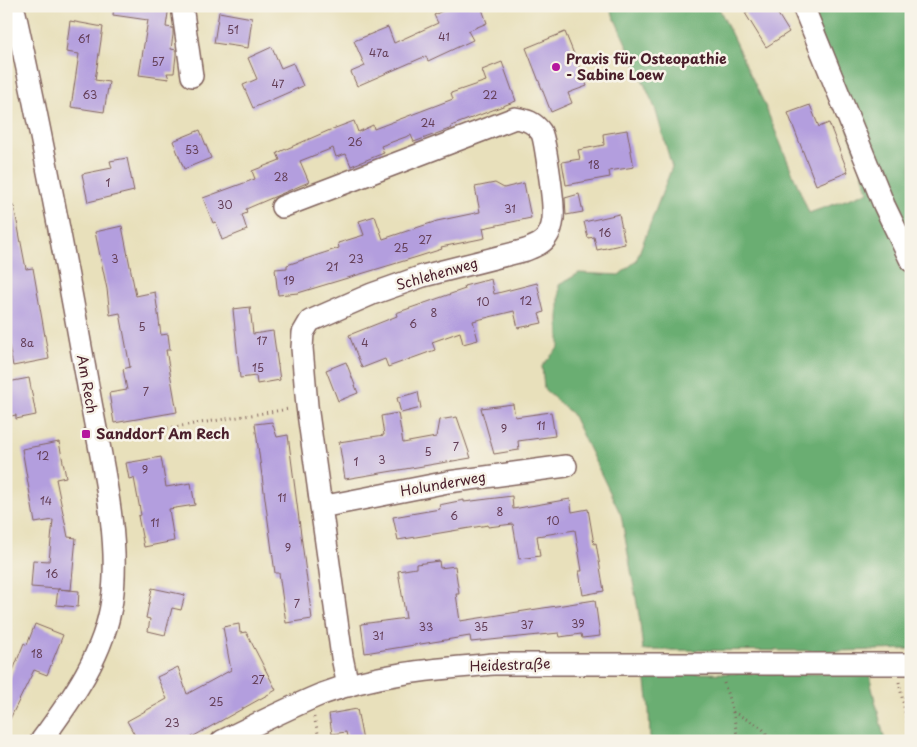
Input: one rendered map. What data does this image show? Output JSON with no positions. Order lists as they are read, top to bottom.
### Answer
{
  "streets": {
    "street": [
      "Schlehenweg",
      "Am Rech",
      "Holunderweg",
      "Heidestraße"
    ]
  },
  "crossings": [
    ["Schlehenweg", "Holunderweg"],
    ["Schlehenweg", "Heidestraße"]
  ],
  "places": {
    "other": ["Praxis für Osteopathie - Sabine Loew"],
    "transit": ["Sanddorf Am Rech"]
  },
  "house_numbers": [
    "51",
    "41",
    "61",
    "47a",
    "57",
    "47",
    "63",
    "22",
    "24",
    "26",
    "53",
    "18",
    "28",
    "1",
    "30",
    "31",
    "16",
    "27",
    "25",
    "3",
    "23",
    "21",
    "19",
    "12",
    "10",
    "8",
    "6",
    "5",
    "17",
    "8a",
    "4",
    "15",
    "7",
    "11",
    "9",
    "7",
    "5",
    "12",
    "3",
    "1",
    "9",
    "11",
    "14",
    "8",
    "6",
    "10",
    "11",
    "9",
    "16",
    "7",
    "39",
    "37",
    "33",
    "35",
    "31",
    "18",
    "27",
    "25",
    "23"
  ]
}
